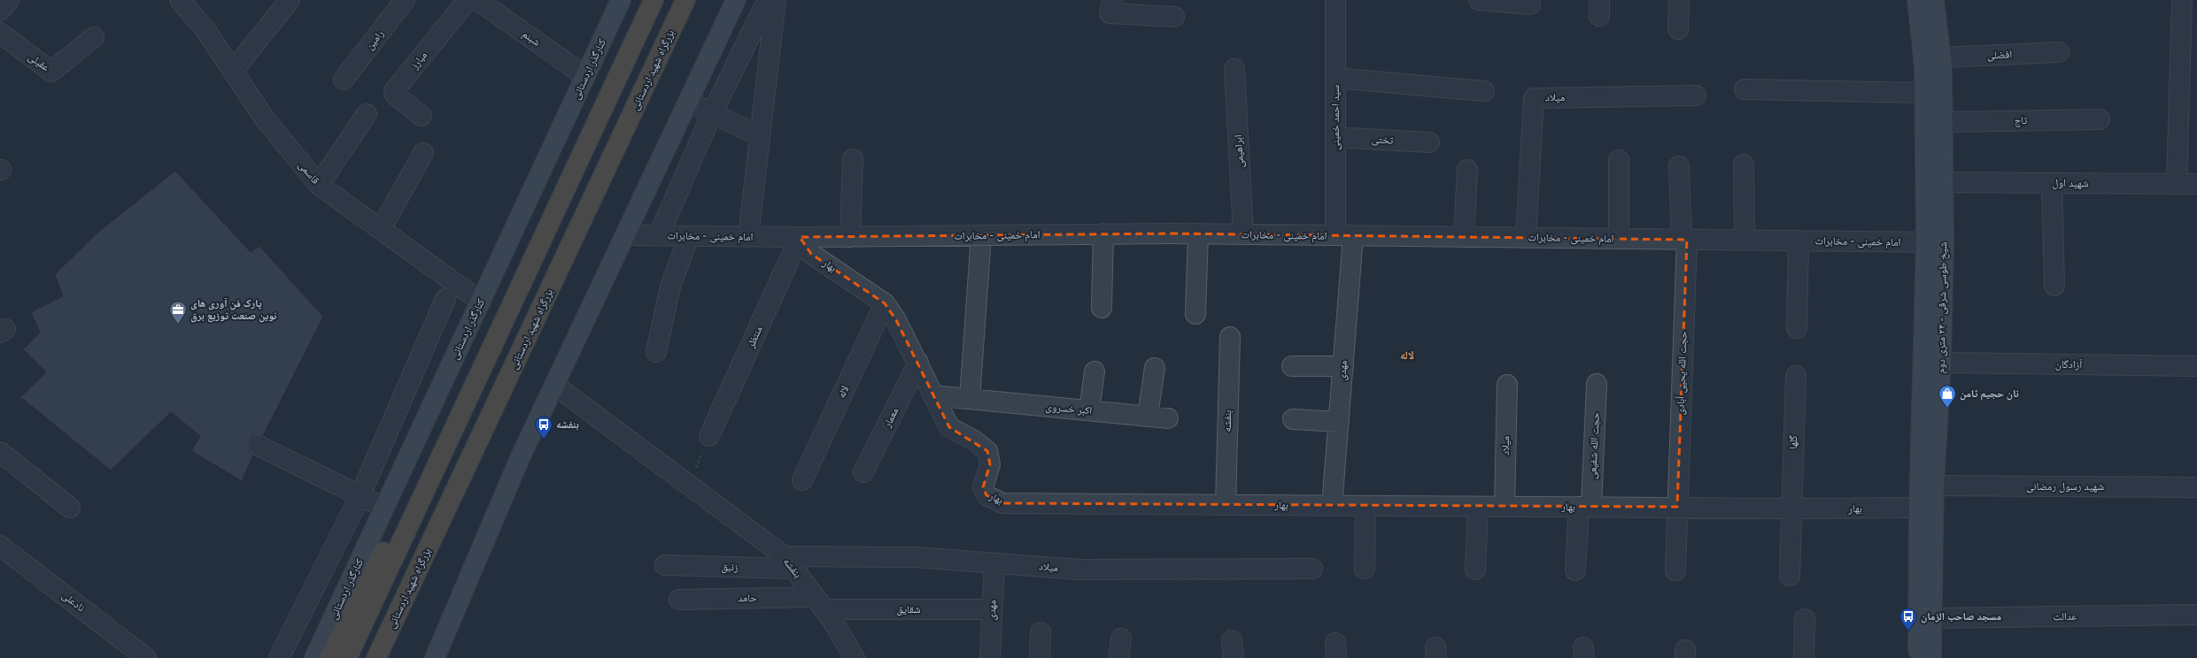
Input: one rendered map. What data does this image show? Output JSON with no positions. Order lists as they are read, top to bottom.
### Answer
{
  "streets": {
    "highway": ["بزرگراه شهید اردستانی"],
    "main road": ["کنارگذر اردستانی", "شیخ طوسی شرقی - ۲۴ متری دوم"],
    "street": [
      "شبنم",
      "رامین",
      "افضلی",
      "مبارز",
      "عقیلی",
      "میلاد",
      "سید احمد خمینی",
      "تاج",
      "تختی",
      "ابراهیمی",
      "قاسمی",
      "شهید اول",
      "امام خمینی - مخابرات",
      "بهار",
      "منتظر",
      "آزادگان",
      "مهدی",
      "حجت الله یحیی آبادی",
      "لاله",
      "اکبر خسروی",
      "معمار",
      "بنفشه",
      "گلها",
      "حجت الله شفیعی",
      "شهید رسول رمضانی",
      "زنبق",
      "حامد",
      "نادعلی",
      "شقایق",
      "عدالت"
    ]
  },
  "crossings": [
    ["شبنم", "مبارز"],
    ["شبنم", "کنارگذر اردستانی"],
    ["افضلی", "شیخ طوسی شرقی - ۲۴ متری دوم"],
    ["کنارگذر اردستانی", "قاسمی"],
    ["میلاد", "امام خمینی - مخابرات"],
    ["میلاد", "بهار"],
    ["میلاد", "مهدی"],
    ["میلاد", "بنفشه"],
    ["میلاد", "زنبق"],
    ["سید احمد خمینی", "تختی"],
    ["سید احمد خمینی", "امام خمینی - مخابرات"],
    ["سید احمد خمینی", "مهدی"],
    ["تاج", "شیخ طوسی شرقی - ۲۴ متری دوم"],
    ["ابراهیمی", "امام خمینی - مخابرات"],
    ["شهید اول", "شیخ طوسی شرقی - ۲۴ متری دوم"],
    ["امام خمینی - مخابرات", "بهار"],
    ["امام خمینی - مخابرات", "شیخ طوسی شرقی - ۲۴ متری دوم"],
    ["امام خمینی - مخابرات", "منتظر"],
    ["امام خمینی - مخابرات", "مهدی"],
    ["امام خمینی - مخابرات", "حجت الله یحیی آبادی"],
    ["بهار", "شیخ طوسی شرقی - ۲۴ متری دوم"],
    ["بهار", "منتظر"],
    ["بهار", "مهدی"],
    ["بهار", "حجت الله یحیی آبادی"],
    ["بهار", "لاله"],
    ["بهار", "اکبر خسروی"],
    ["بهار", "معمار"],
    ["بهار", "بنفشه"],
    ["بهار", "گلها"],
    ["بهار", "حجت الله شفیعی"],
    ["شیخ طوسی شرقی - ۲۴ متری دوم", "آزادگان"],
    ["شیخ طوسی شرقی - ۲۴ متری دوم", "شهید رسول رمضانی"],
    ["شیخ طوسی شرقی - ۲۴ متری دوم", "عدالت"],
    ["مهدی", "شقایق"],
    ["بنفشه", "زنبق"],
    ["بنفشه", "حامد"],
    ["بنفشه", "شقایق"],
    ["حامد", "شقایق"]
  ],
  "districts": ["لاله"],
  "places": {
    "office": ["پارک فن آوری های نوین صنعت توزیع برق"],
    "shop": ["نان حجیم ثامن"],
    "bus stop": ["بنفشه", "مسجد صاحب الزمان"]
  }
}
